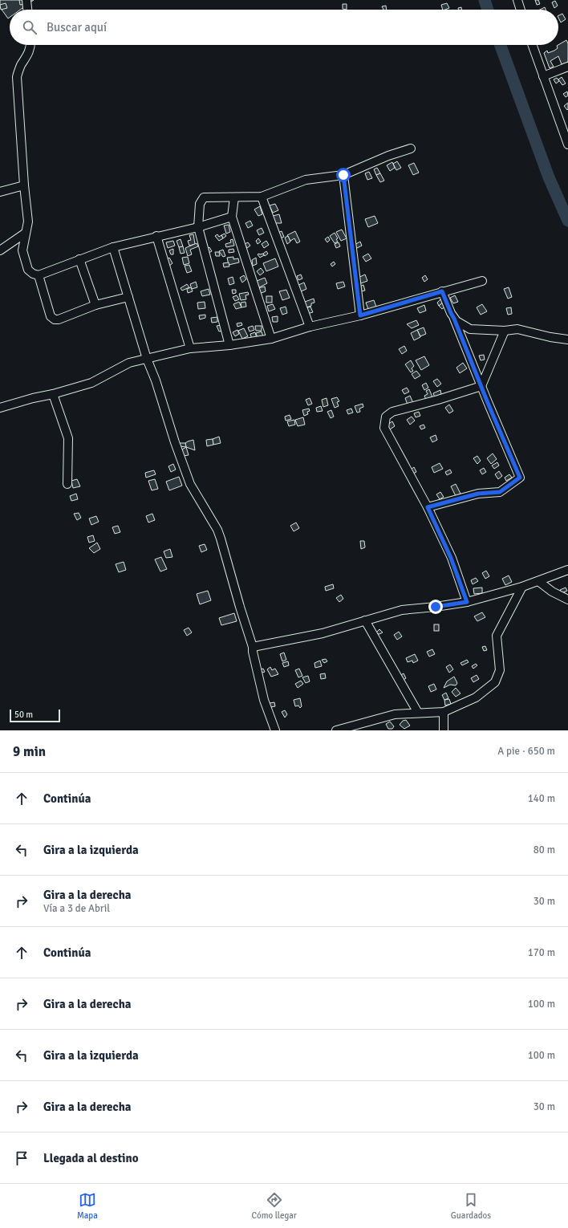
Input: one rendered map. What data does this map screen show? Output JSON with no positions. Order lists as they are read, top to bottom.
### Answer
{
  "scale_bar": "50 m",
  "page": {
    "search": "Buscar aquí",
    "scale": "50 m",
    "heading": ["9 min", "A pie · 650 m"],
    "list": [
      ["Continúa", "140 m"],
      ["Gira a la izquierda", "80 m"],
      ["Gira a la derecha", "Vía a 3 de Abril", "30 m"],
      ["Continúa", "170 m"],
      ["Gira a la derecha", "100 m"],
      ["Gira a la izquierda", "100 m"],
      ["Gira a la derecha", "30 m"],
      "Llegada al destino"
    ],
    "nav": ["Mapa", "Cómo llegar", "Guardados"]
  }
}
